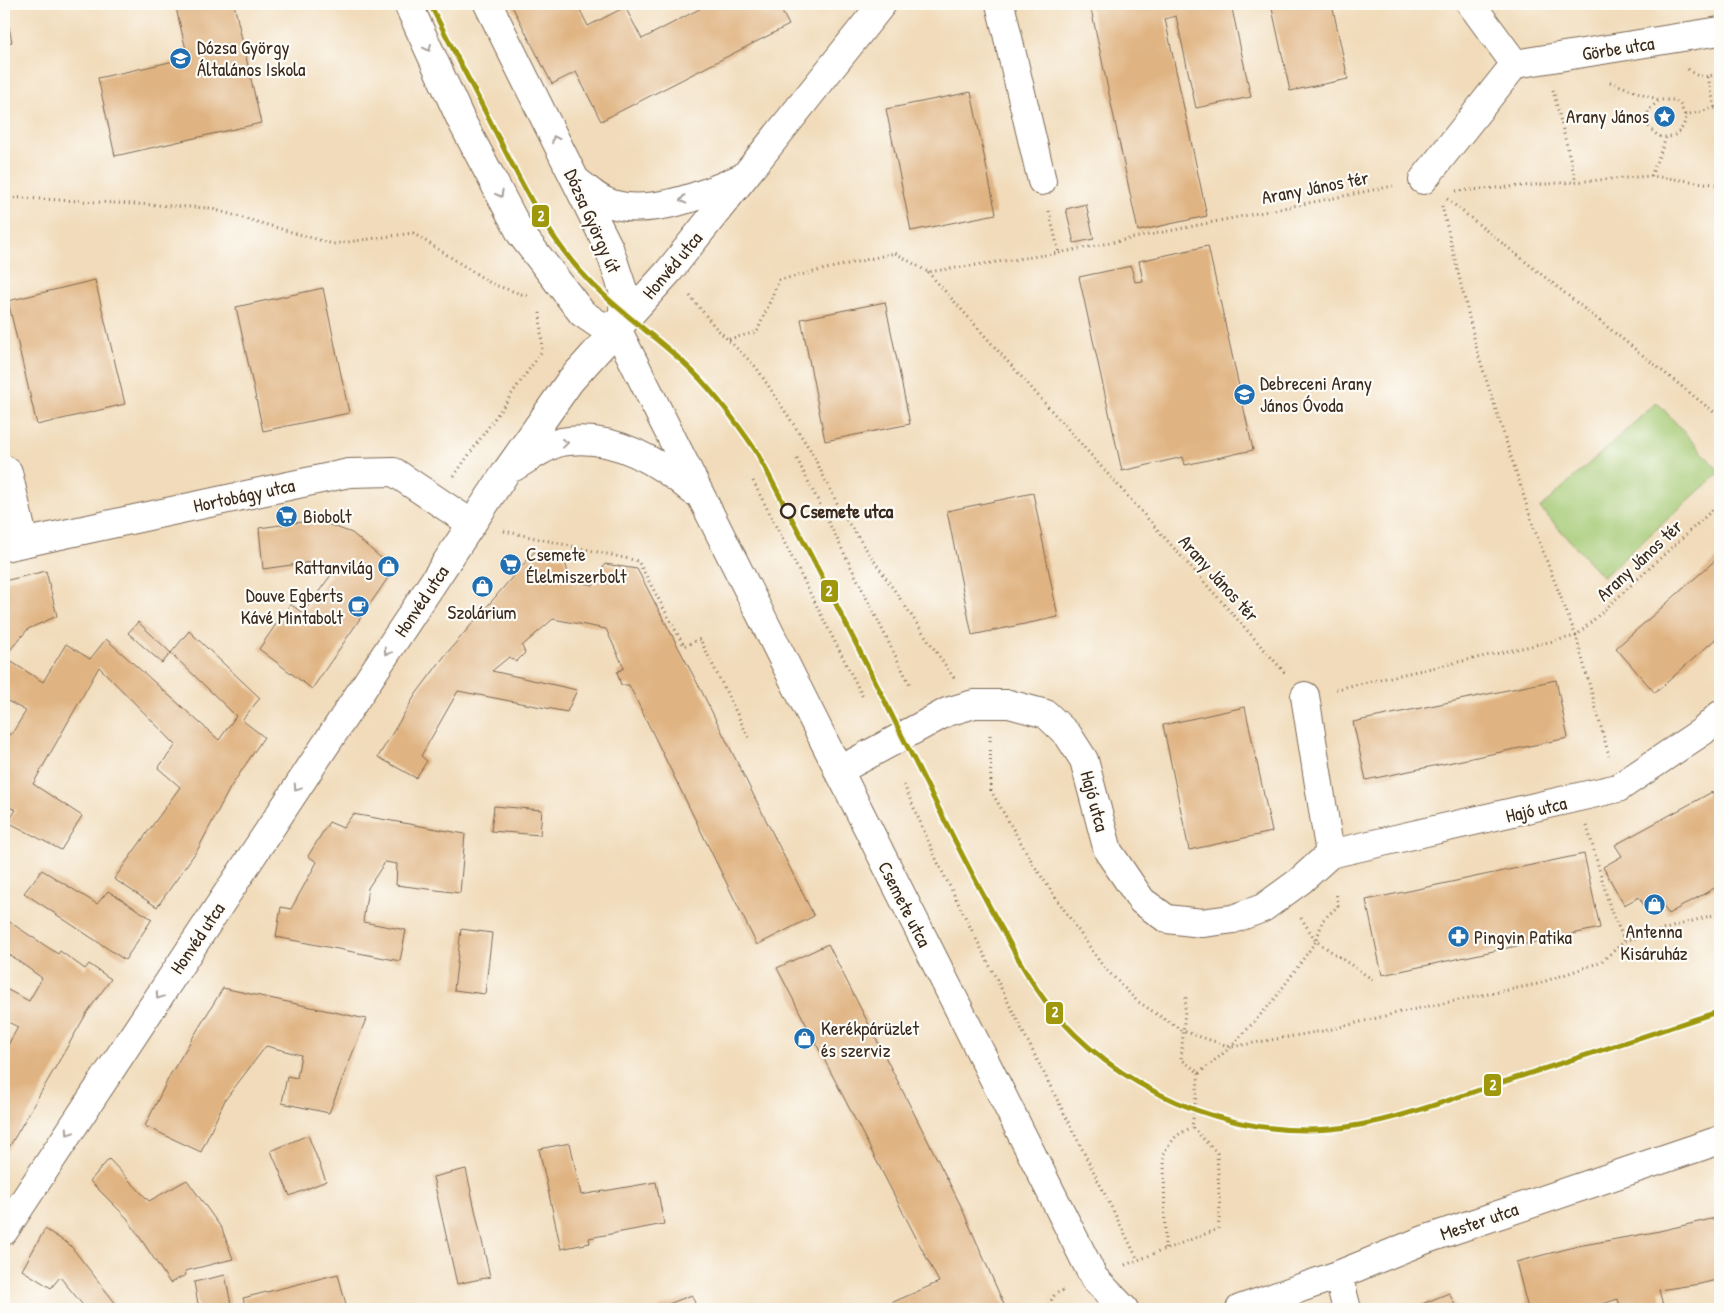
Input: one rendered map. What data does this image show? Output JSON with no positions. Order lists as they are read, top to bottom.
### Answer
{
  "streets": {
    "street": [
      "Görbe utca",
      "Dózsa György út",
      "Honvéd utca",
      "Hortobágy utca",
      "Hajó utca",
      "Csemete utca",
      "Mester utca"
    ],
    "path": ["Arany János tér"]
  },
  "crossings": [
    ["Dózsa György út", "Honvéd utca"],
    ["Dózsa György út", "Csemete utca"],
    ["Honvéd utca", "Hortobágy utca"],
    ["Honvéd utca", "Csemete utca"],
    ["Hajó utca", "Csemete utca"]
  ],
  "one_way": ["Honvéd utca"],
  "places": {
    "school or university": ["Dózsa György Általános Iskola", "Debreceni Arany János Óvoda"],
    "place": ["Arany János"],
    "other": ["Csemete utca"],
    "supermarket": ["Biobolt", "Csemete Élelmiszerbolt"],
    "shop": [
      "Rattanvilág",
      "Szolárium",
      "Antenna Kisáruház",
      "Kerékpárüzlet és szerviz"
    ],
    "cafe": ["Douve Egberts Kávé Mintabolt"],
    "pharmacy": ["Pingvin Patika"]
  },
  "lines": ["transit line 2"]
}
